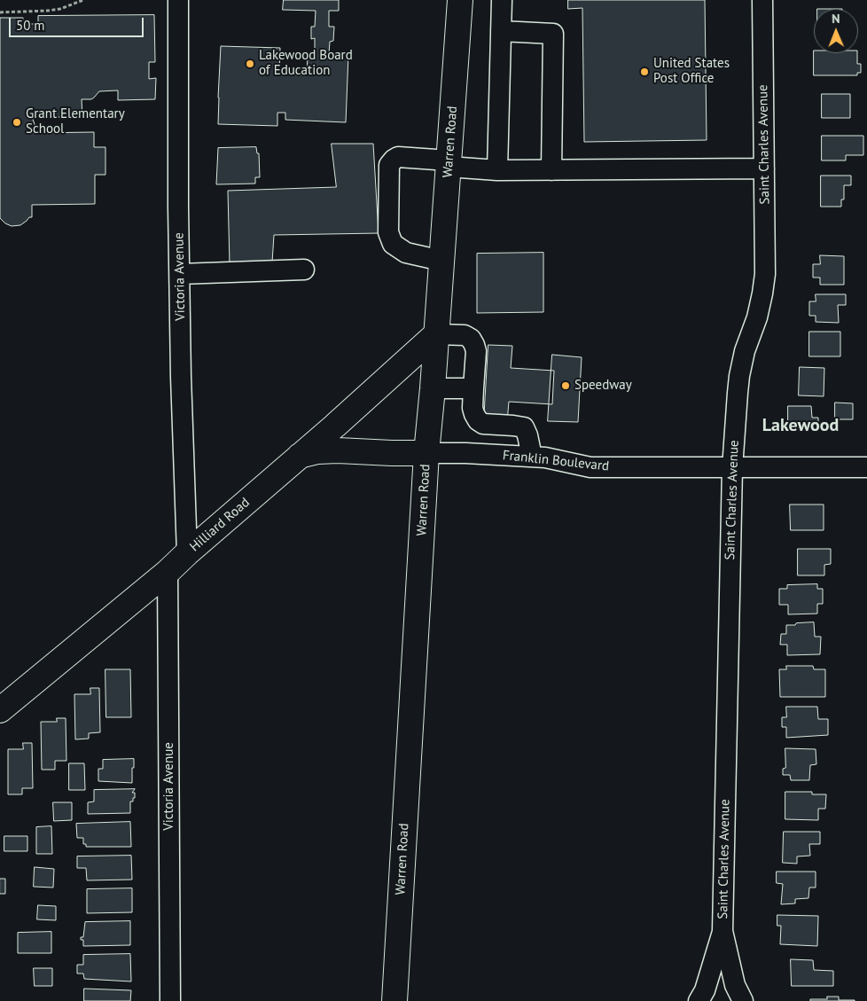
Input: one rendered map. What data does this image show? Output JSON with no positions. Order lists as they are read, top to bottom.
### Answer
{
  "streets": {
    "main road": ["Warren Road", "Franklin Boulevard", "Hilliard Road"],
    "street": ["Saint Charles Avenue", "Victoria Avenue"]
  },
  "crossings": [
    ["Warren Road", "Franklin Boulevard"],
    ["Warren Road", "Hilliard Road"],
    ["Saint Charles Avenue", "Franklin Boulevard"],
    ["Victoria Avenue", "Hilliard Road"],
    ["Franklin Boulevard", "Hilliard Road"]
  ],
  "districts": ["Lakewood"],
  "places": [
    "Lakewood Board of Education",
    "United States Post Office",
    "Grant Elementary School",
    "Speedway"
  ],
  "scale_bar": "50 m",
  "north": "top"
}
